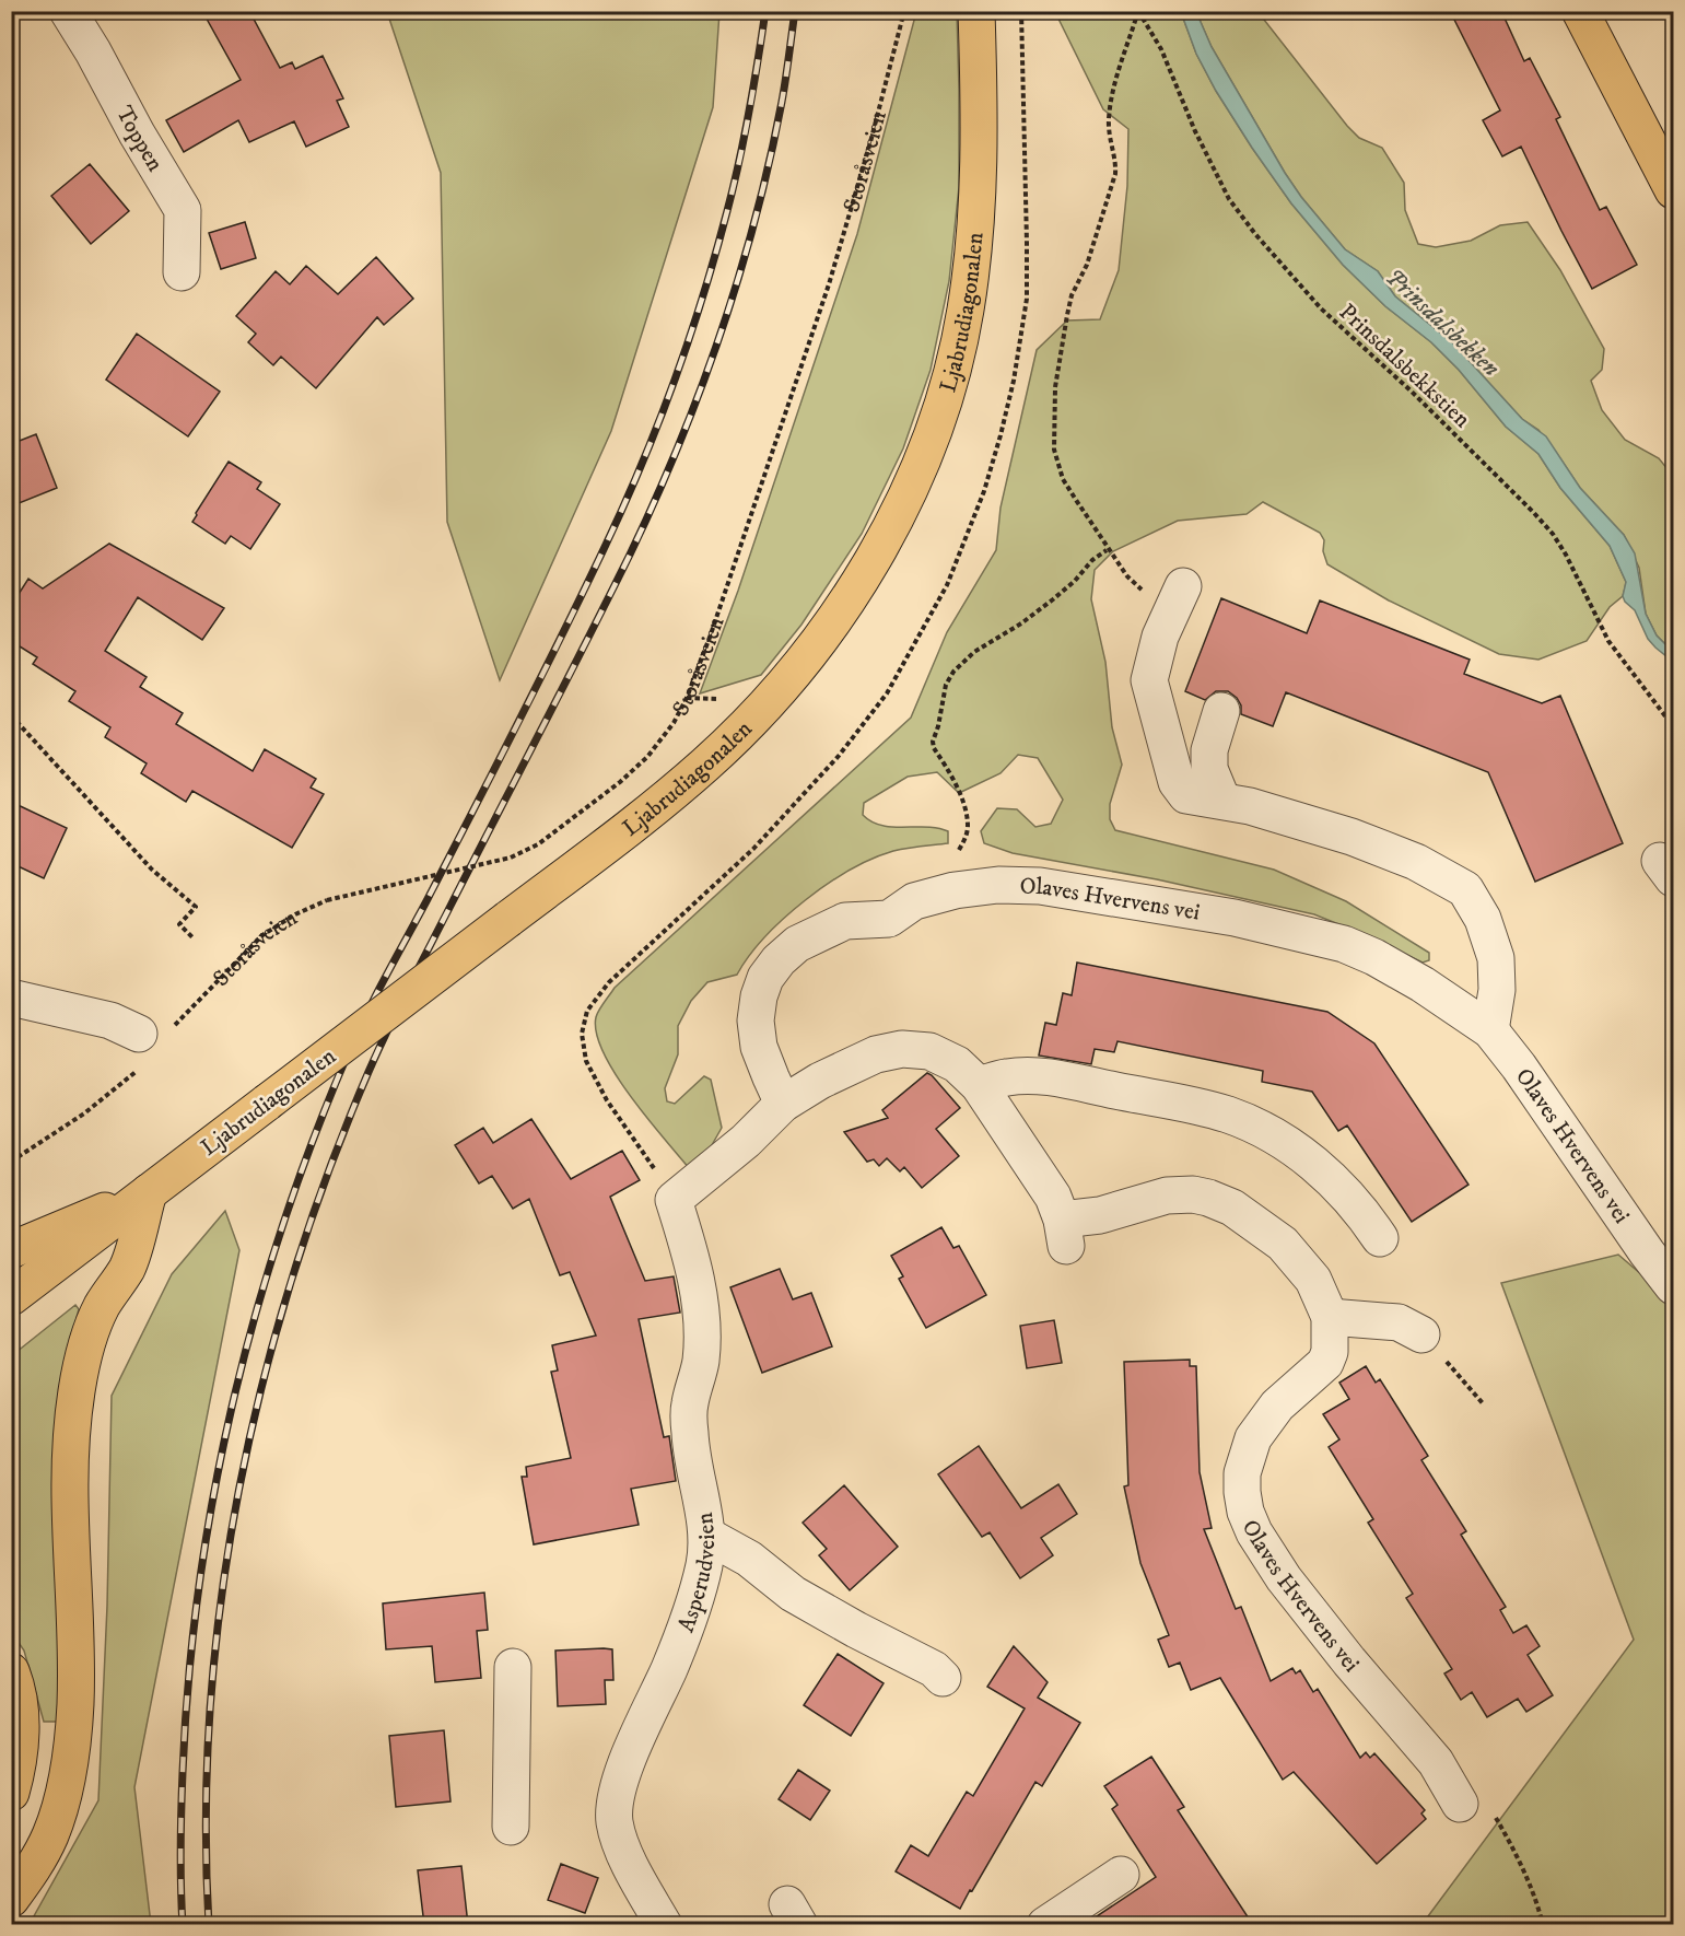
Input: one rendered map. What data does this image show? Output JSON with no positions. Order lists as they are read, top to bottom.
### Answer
{
  "streets": {
    "main road": ["Ljabrudiagonalen"],
    "street": ["Toppen", "Olaves Hvervens vei", "Asperudveien"],
    "path": ["Storåsveien", "Prinsdalsbekkstien"]
  },
  "water": ["Prinsdalsbekken"]
}
